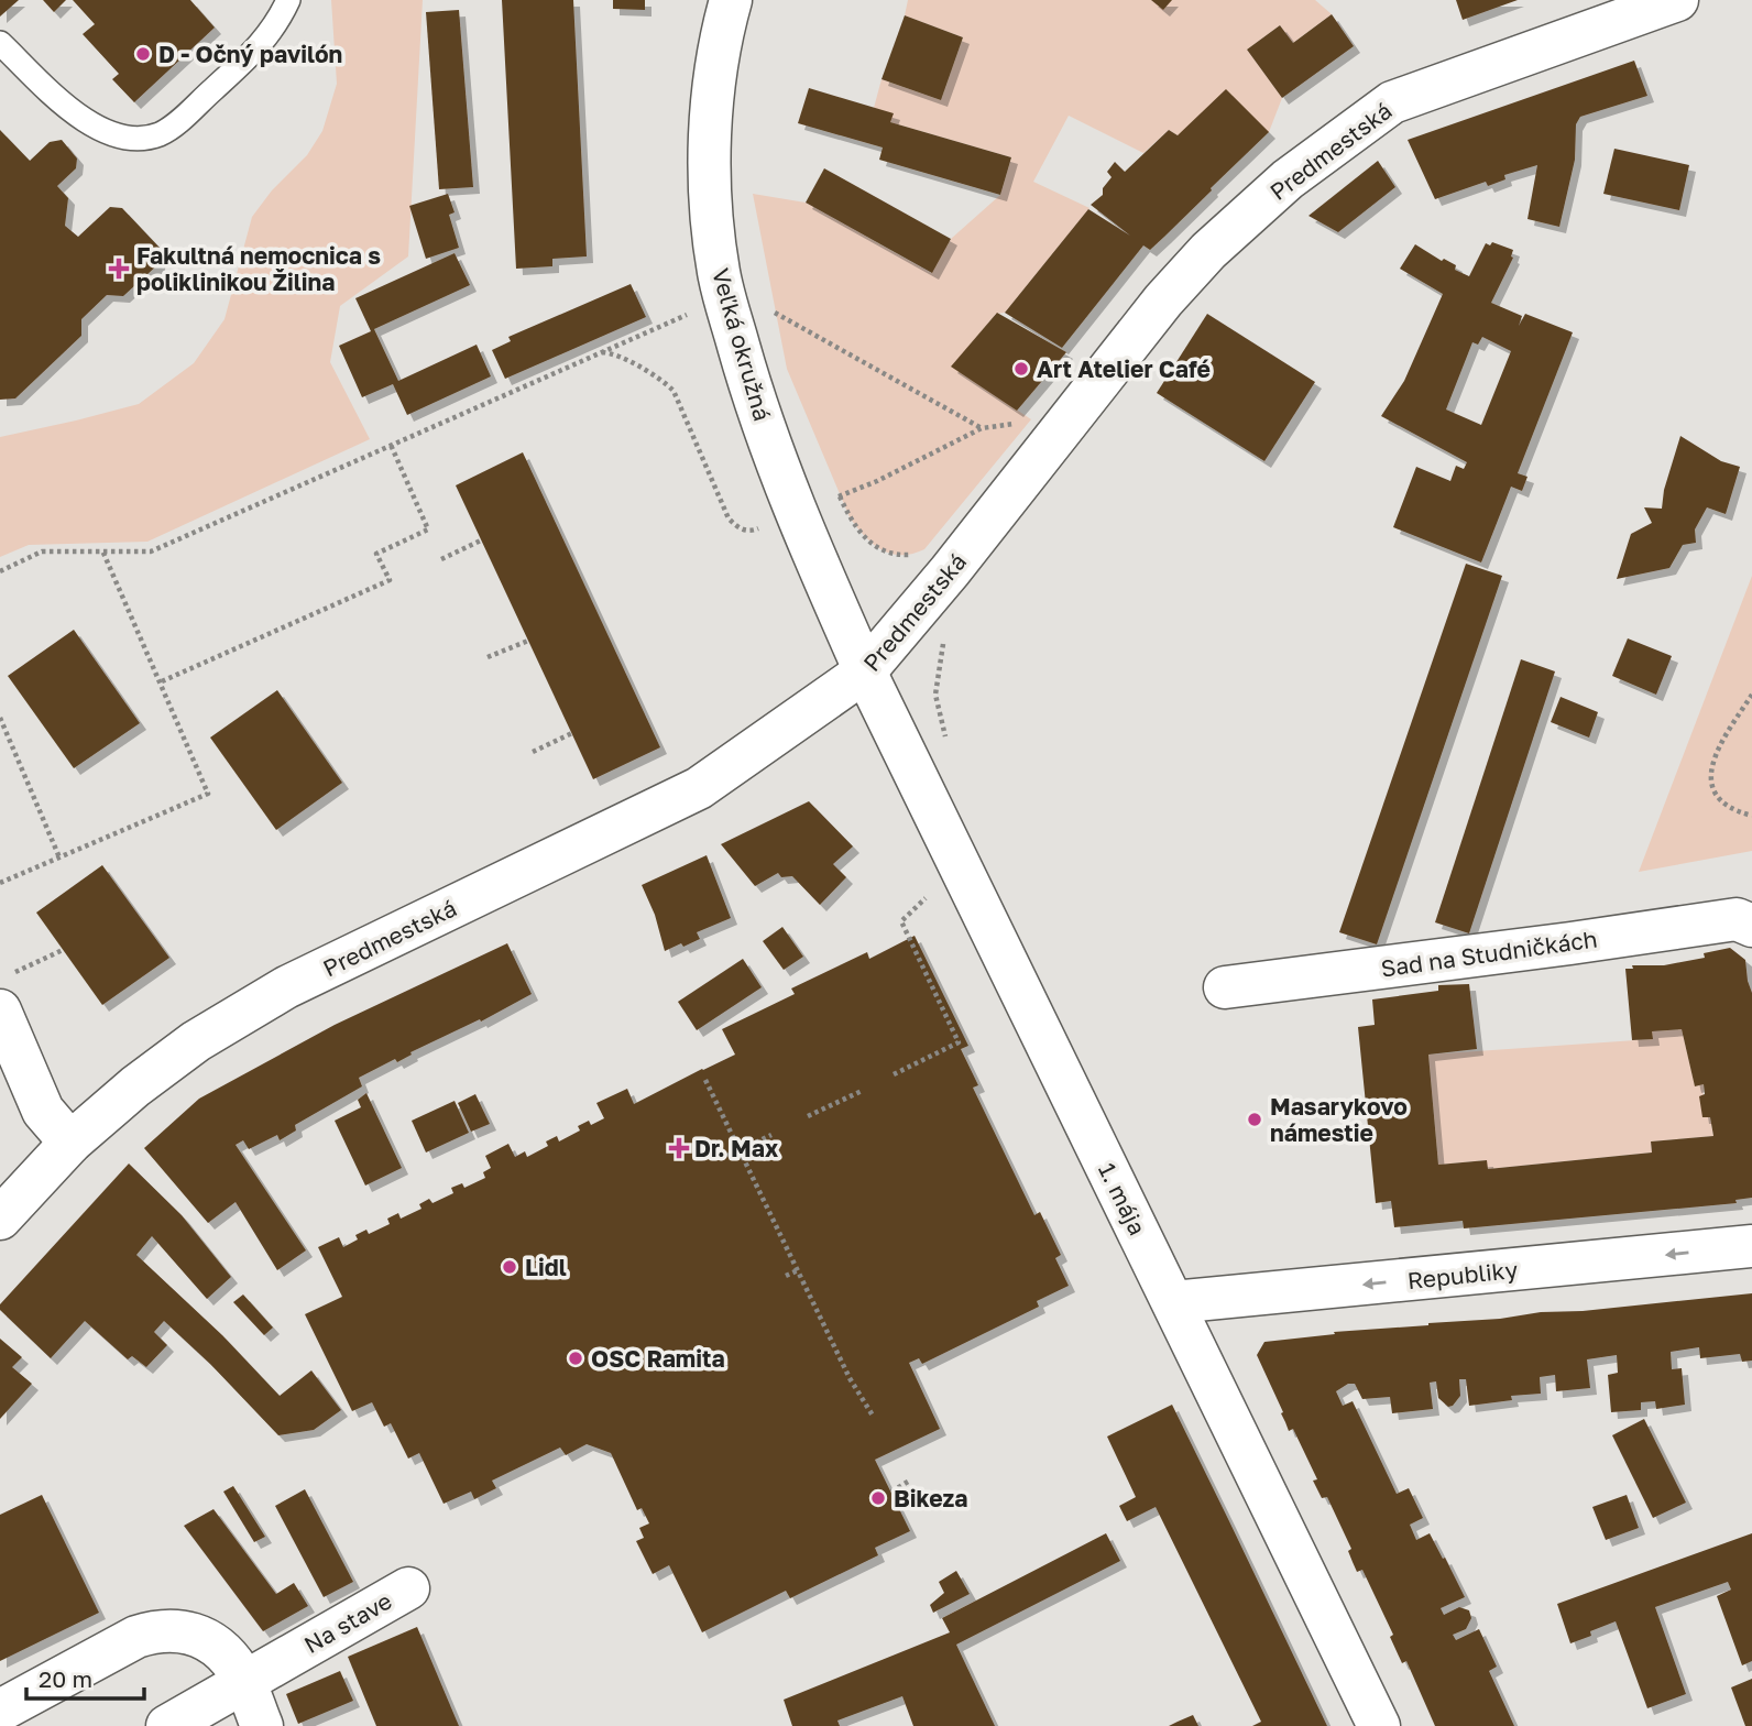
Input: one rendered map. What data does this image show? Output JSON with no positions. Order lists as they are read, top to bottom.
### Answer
{
  "streets": {
    "street": [
      "Predmestská",
      "Veľká okružná",
      "Sad na Studničkách",
      "1. mája",
      "Republiky",
      "Na stave"
    ]
  },
  "crossings": [
    ["Predmestská", "Veľká okružná"],
    ["Predmestská", "1. mája"],
    ["Veľká okružná", "1. mája"],
    ["1. mája", "Republiky"]
  ],
  "one_way": ["Republiky"],
  "places": {
    "other": [
      "D - Očný pavilón",
      "Art Atelier Café",
      "Masarykovo námestie",
      "Lidl",
      "OSC Ramita",
      "Bikeza"
    ],
    "health": ["Fakultná nemocnica s poliklinikou Žilina", "Dr. Max"]
  },
  "scale_bar": "20 m"
}
